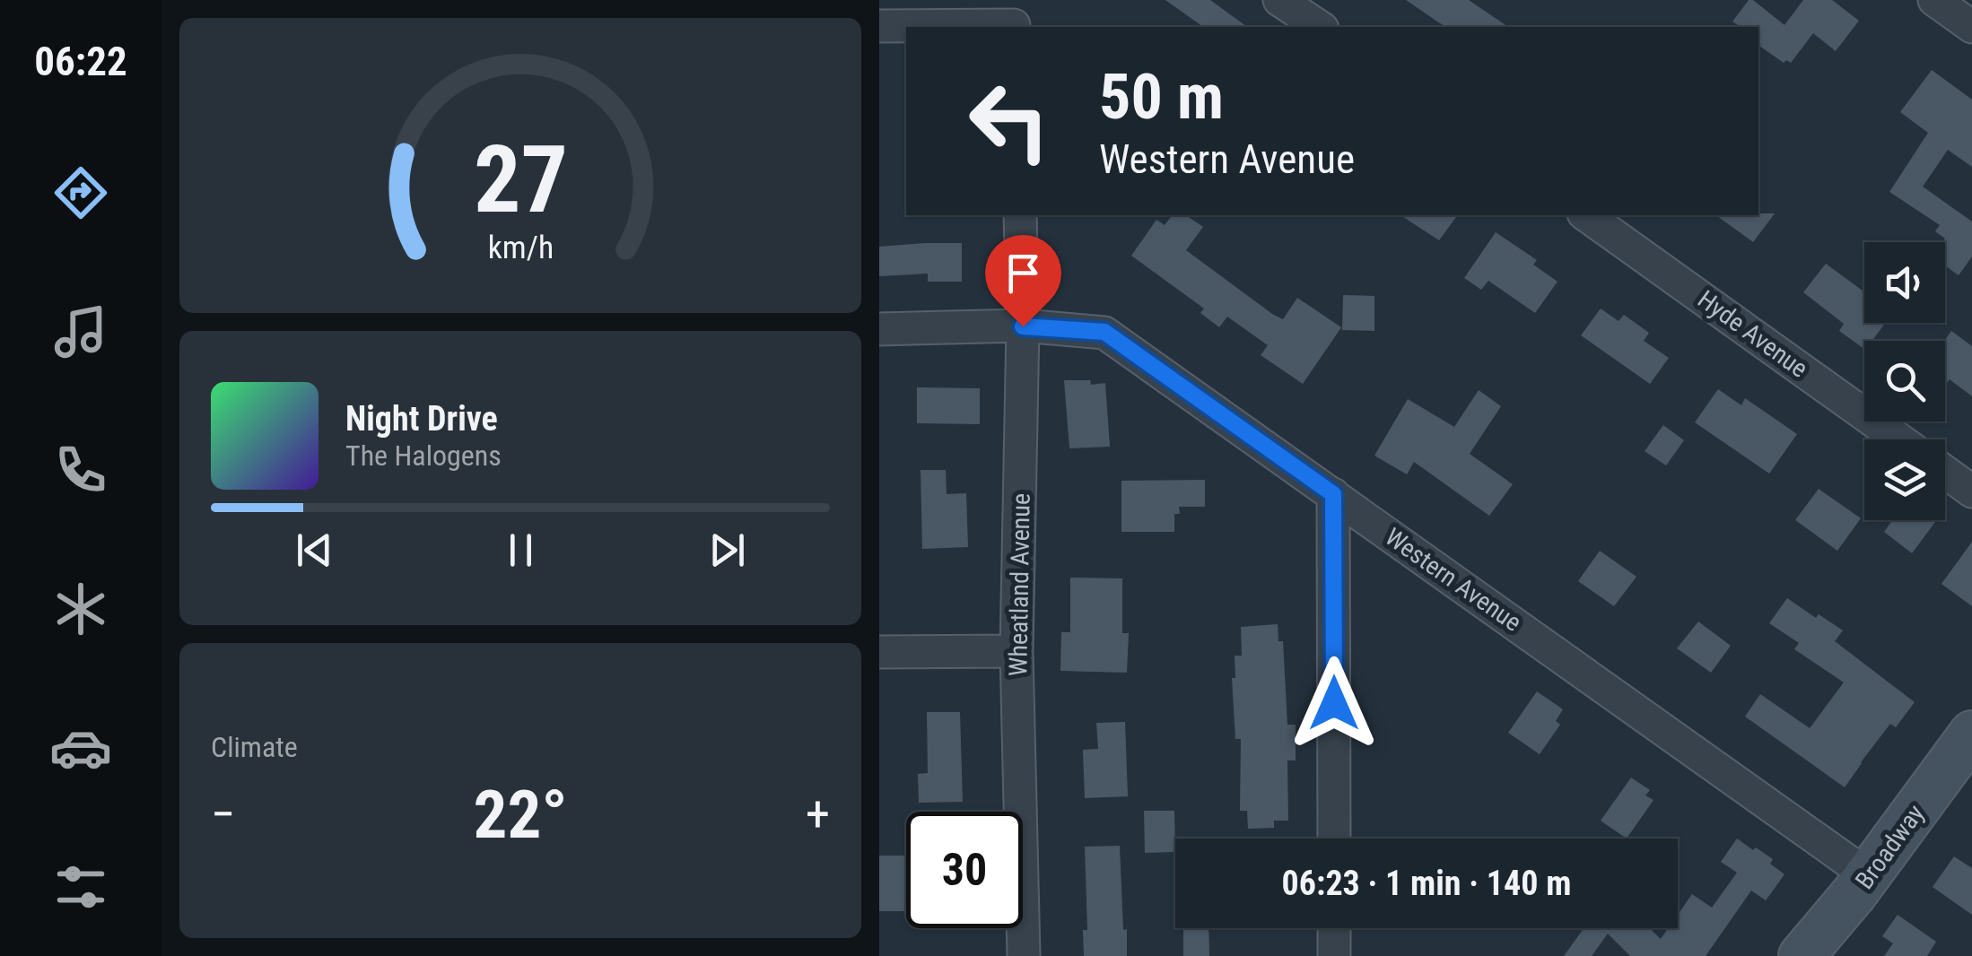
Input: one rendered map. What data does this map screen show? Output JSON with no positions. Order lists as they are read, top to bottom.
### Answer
{
  "streets": {
    "main road": ["Broadway"],
    "street": ["Hyde Avenue", "Western Avenue", "Wheatland Avenue"]
  },
  "crossings": [
    ["Western Avenue", "Wheatland Avenue"],
    ["Western Avenue", "Broadway"]
  ],
  "page": {
    "tabs": "06:22",
    "turn": ["50 m", "Western Avenue"],
    "song": ["Night Drive", "The Halogens"],
    "tile": "Climate",
    "heat": ["−", "22°", "+"],
    "limit": "30",
    "trip": "06:23 · 1 min · 140 m",
    "gauge": ["27", "km/h"]
  }
}
